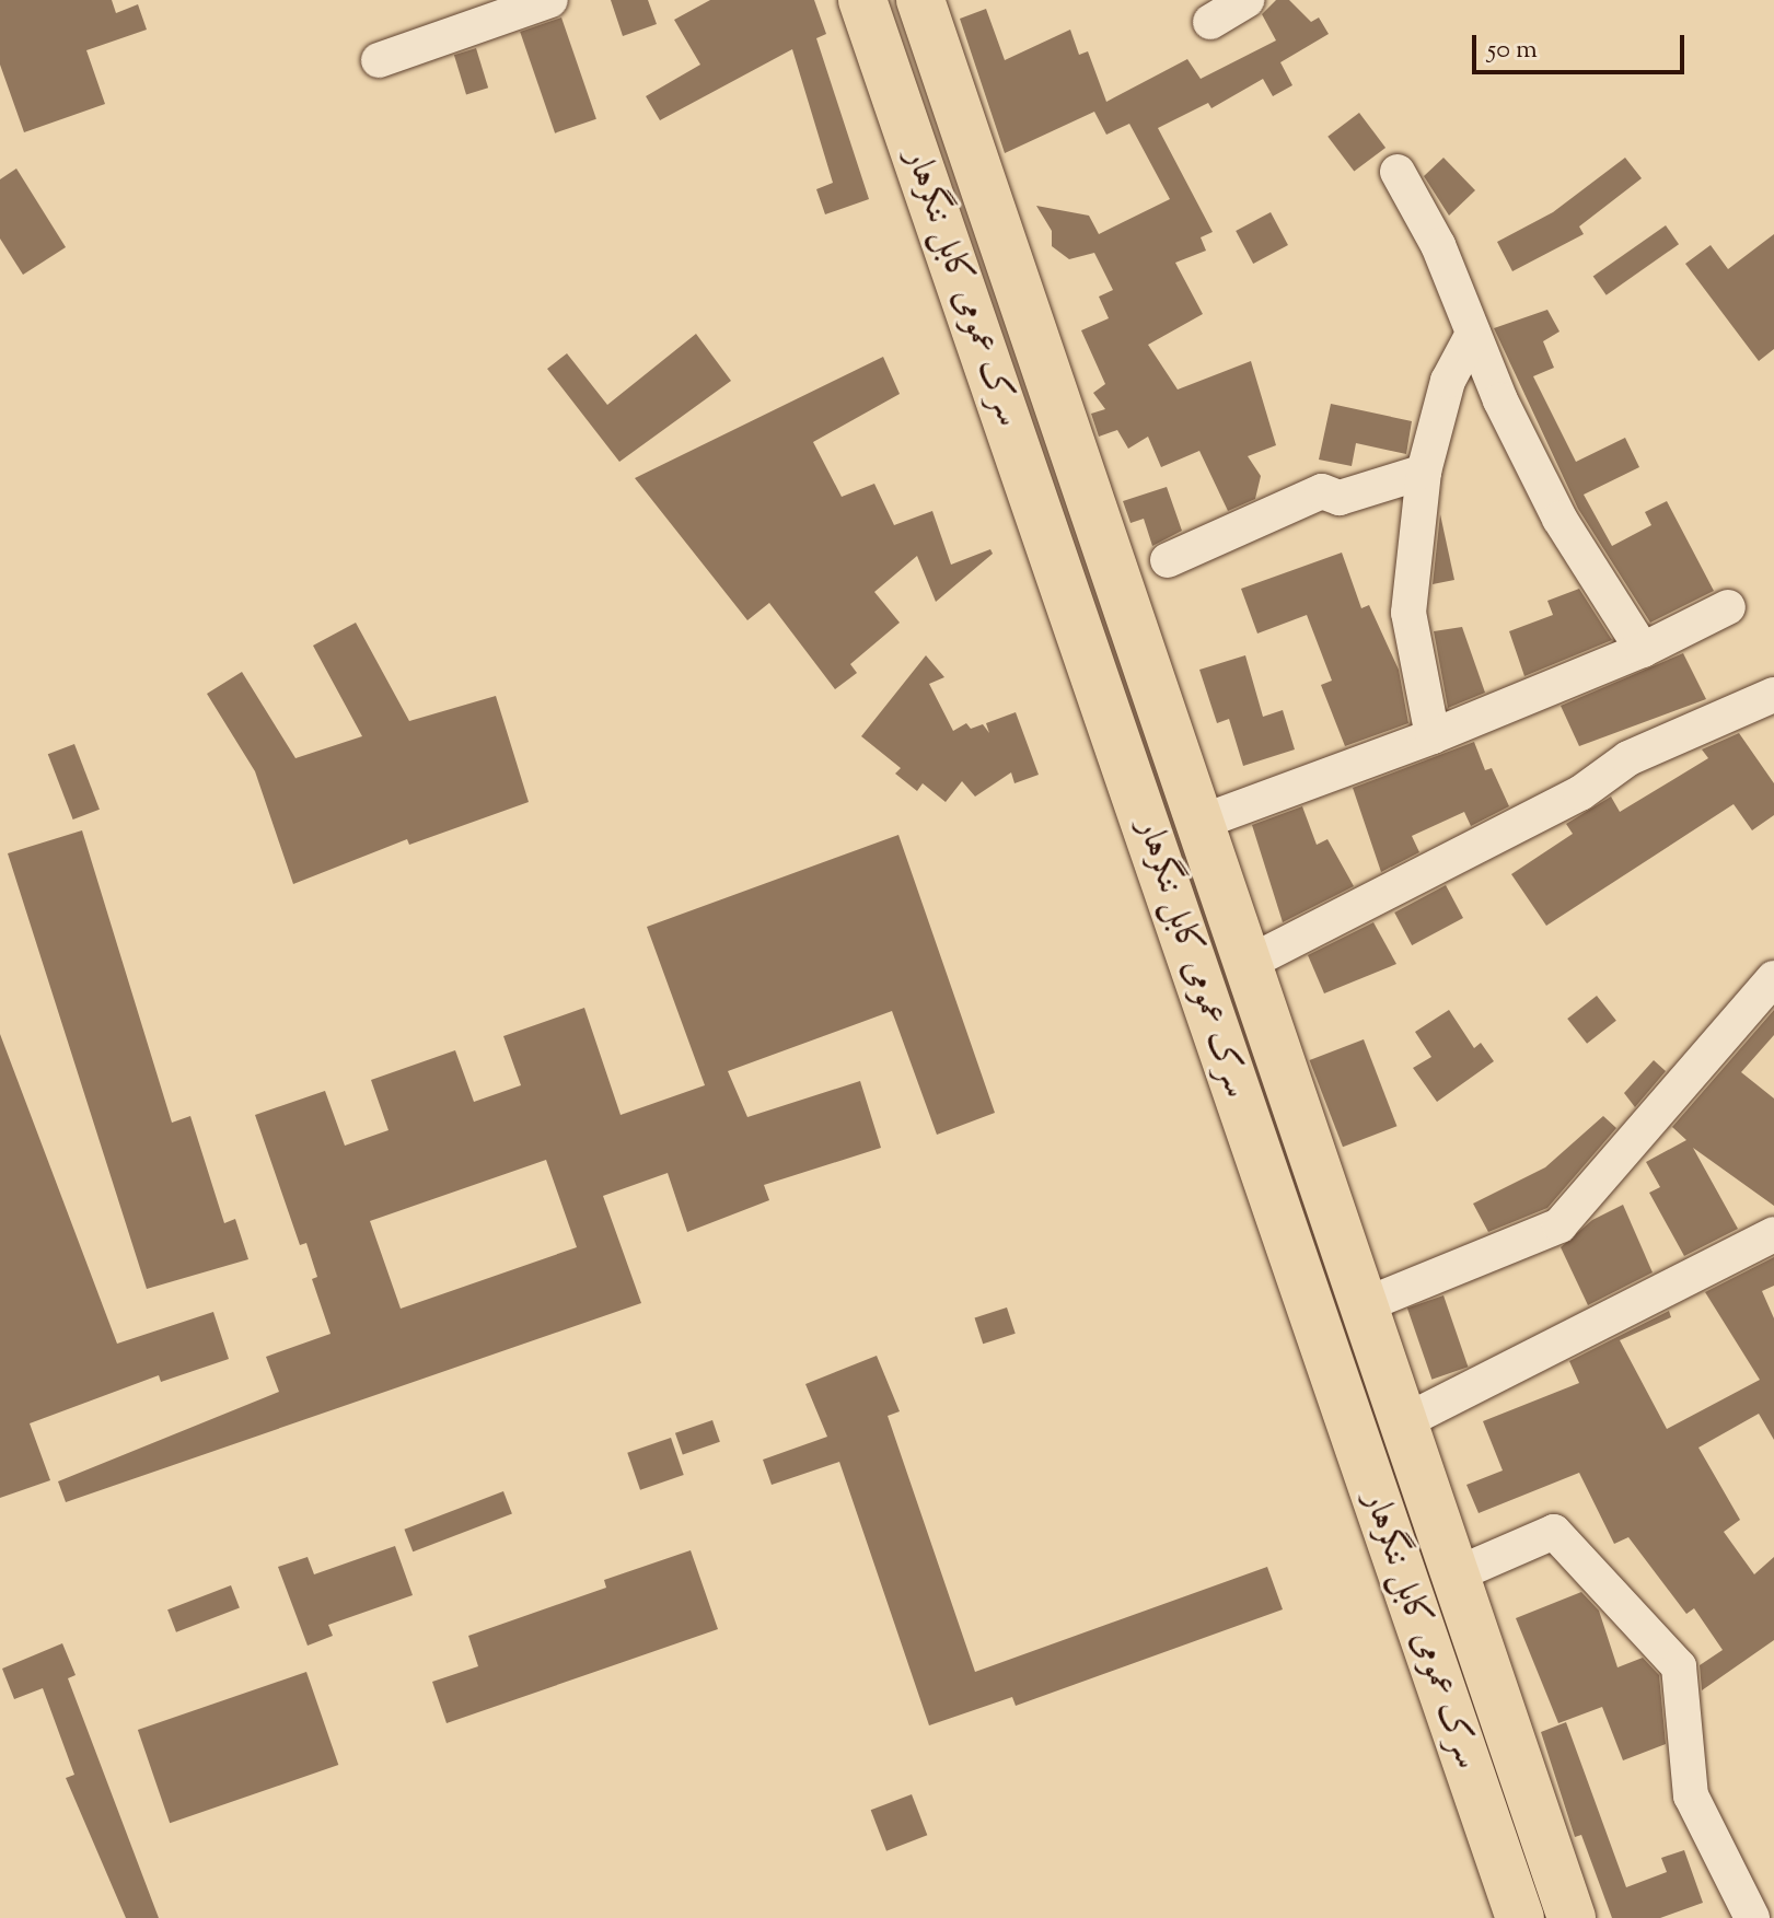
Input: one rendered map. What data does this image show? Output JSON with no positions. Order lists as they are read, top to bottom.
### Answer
{
  "streets": {
    "highway": ["سرک عمومی کابل ننگرهار"]
  },
  "scale_bar": "50 m"
}
